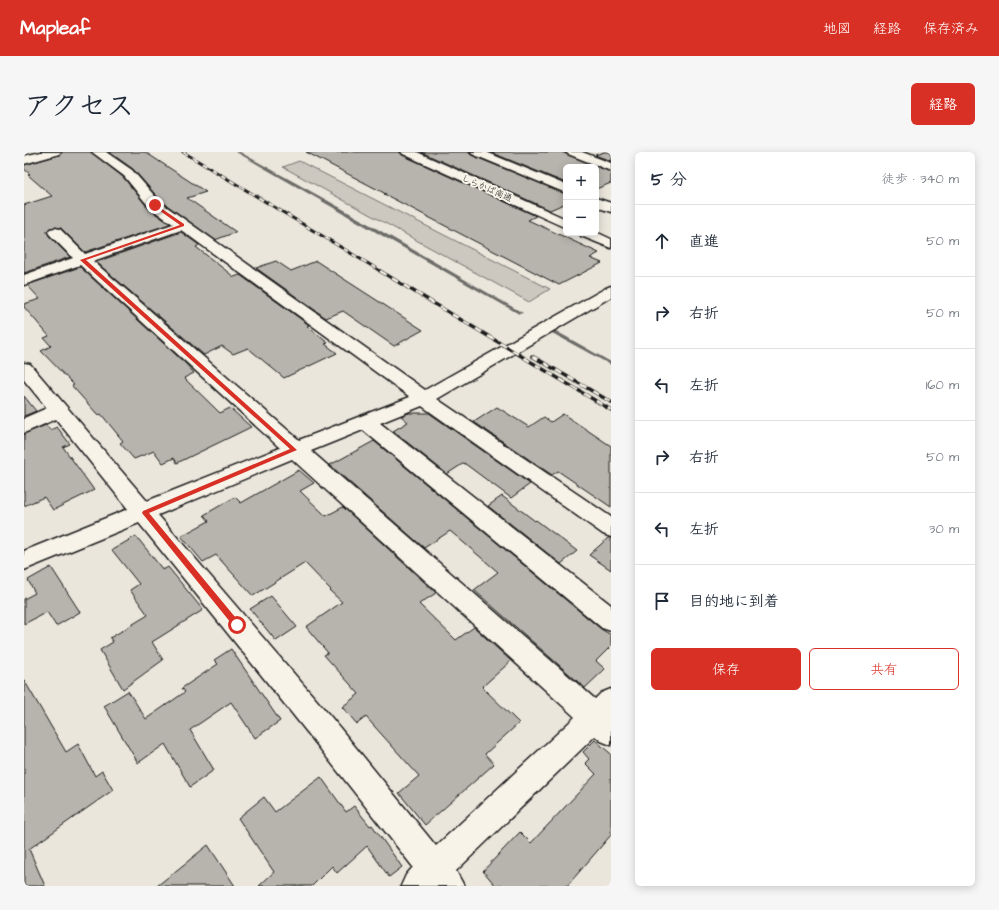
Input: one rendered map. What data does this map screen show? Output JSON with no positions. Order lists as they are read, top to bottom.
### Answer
{
  "streets": {
    "street": ["しらかば南通"]
  },
  "page": {
    "header": "Mapleaf",
    "nav": ["地図", "経路", "保存済み"],
    "title": "アクセス",
    "buttons": [
      "経路",
      ["保存", "共有"]
    ],
    "heading": ["5 分", "徒歩 · 340 m"],
    "map_buttons": ["+", "−"],
    "list": [
      ["直進", "50 m"],
      ["右折", "50 m"],
      ["左折", "160 m"],
      ["右折", "50 m"],
      ["左折", "30 m"],
      "目的地に到着"
    ]
  }
}
